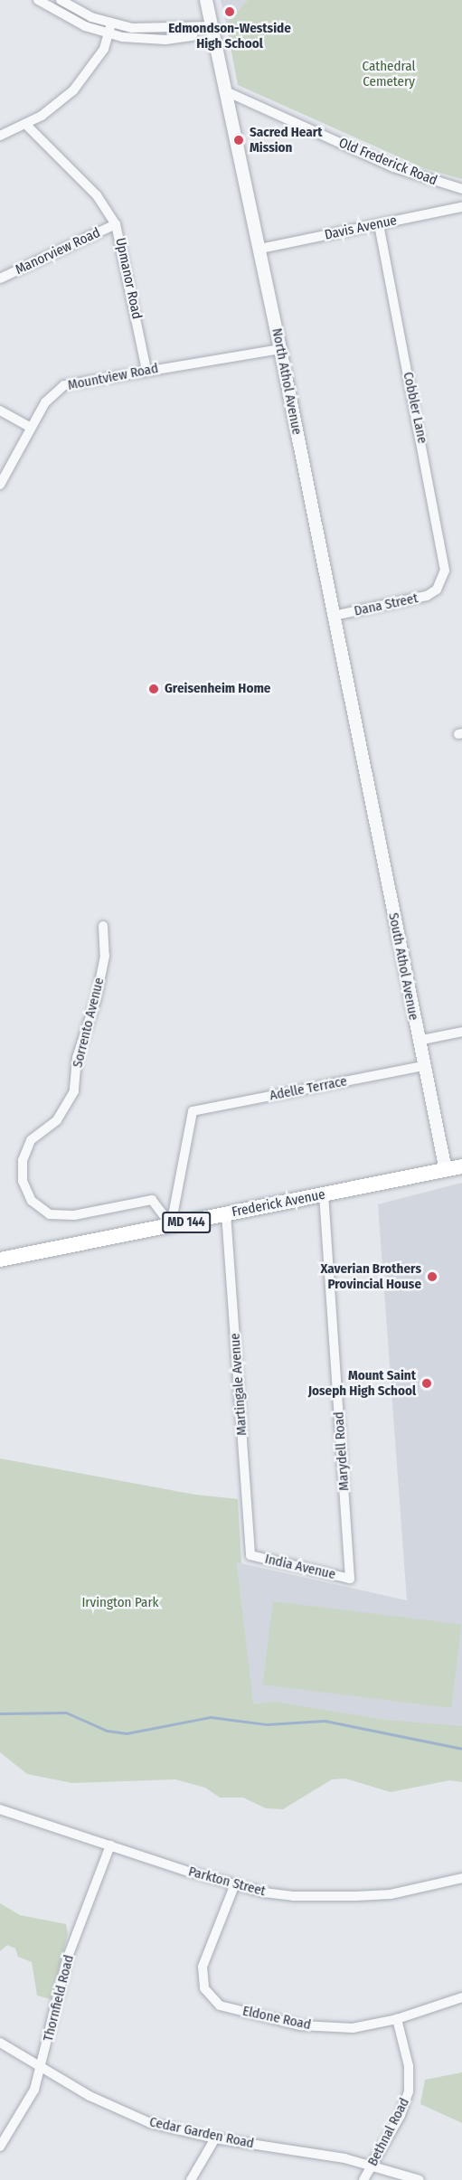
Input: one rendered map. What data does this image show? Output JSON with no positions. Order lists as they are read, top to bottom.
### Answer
{
  "streets": {
    "main road": ["Frederick Avenue", "MD 144"],
    "street": [
      "Old Frederick Road",
      "Davis Avenue",
      "Manorview Road",
      "Upmanor Road",
      "Mountview Road",
      "North Athol Avenue",
      "Cobbler Lane",
      "Dana Street",
      "South Athol Avenue",
      "Sorrento Avenue",
      "Adelle Terrace",
      "Martingale Avenue",
      "Marydell Road",
      "India Avenue",
      "Parkton Street",
      "Thornfield Road",
      "Eldone Road",
      "Bethnal Road",
      "Cedar Garden Road"
    ]
  },
  "crossings": [
    ["Old Frederick Road", "North Athol Avenue"],
    ["Davis Avenue", "North Athol Avenue"],
    ["Davis Avenue", "Cobbler Lane"],
    ["Manorview Road", "Upmanor Road"],
    ["Upmanor Road", "Mountview Road"],
    ["Mountview Road", "North Athol Avenue"],
    ["North Athol Avenue", "Dana Street"],
    ["North Athol Avenue", "South Athol Avenue"],
    ["Cobbler Lane", "Dana Street"],
    ["South Athol Avenue", "Adelle Terrace"],
    ["South Athol Avenue", "Frederick Avenue"],
    ["Sorrento Avenue", "Adelle Terrace"],
    ["Sorrento Avenue", "Frederick Avenue"],
    ["Adelle Terrace", "Frederick Avenue"],
    ["Frederick Avenue", "Martingale Avenue"],
    ["Frederick Avenue", "Marydell Road"],
    ["Martingale Avenue", "India Avenue"],
    ["Marydell Road", "India Avenue"],
    ["Parkton Street", "Thornfield Road"],
    ["Parkton Street", "Eldone Road"],
    ["Thornfield Road", "Cedar Garden Road"],
    ["Eldone Road", "Bethnal Road"],
    ["Bethnal Road", "Cedar Garden Road"]
  ],
  "parks": ["Cathedral Cemetery", "Irvington Park"],
  "places": [
    "Edmondson-Westside High School",
    "Sacred Heart Mission",
    "Greisenheim Home",
    "Xaverian Brothers Provincial House",
    "Mount Saint Joseph High School"
  ]
}
